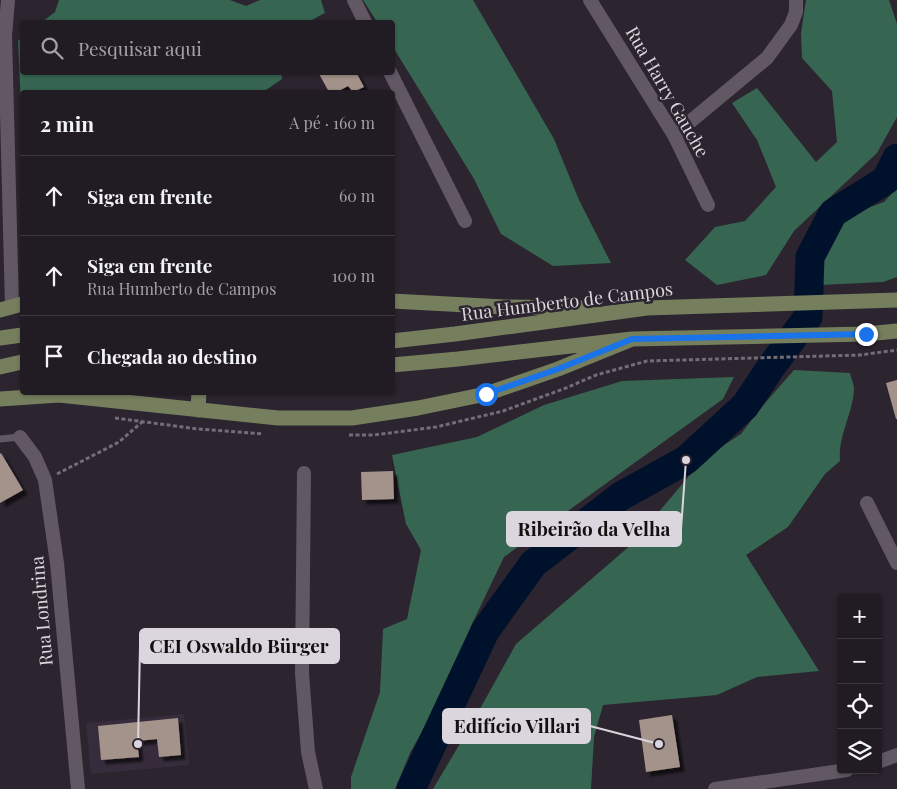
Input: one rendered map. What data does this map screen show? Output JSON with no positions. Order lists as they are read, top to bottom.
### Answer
{
  "streets": {
    "main road": ["Rua Humberto de Campos"],
    "street": ["Rua Harry Gauche", "Rua Londrina"]
  },
  "places": ["Ribeirão da Velha", "CEI Oswaldo Bürger", "Edifício Villari"],
  "page": {
    "search": "Pesquisar aqui",
    "heading": ["2 min", "A pé · 160 m"],
    "list": [
      ["Siga em frente", "60 m"],
      ["Siga em frente", "Rua Humberto de Campos", "100 m"],
      "Chegada ao destino"
    ],
    "map_buttons": ["+", "−"]
  }
}
